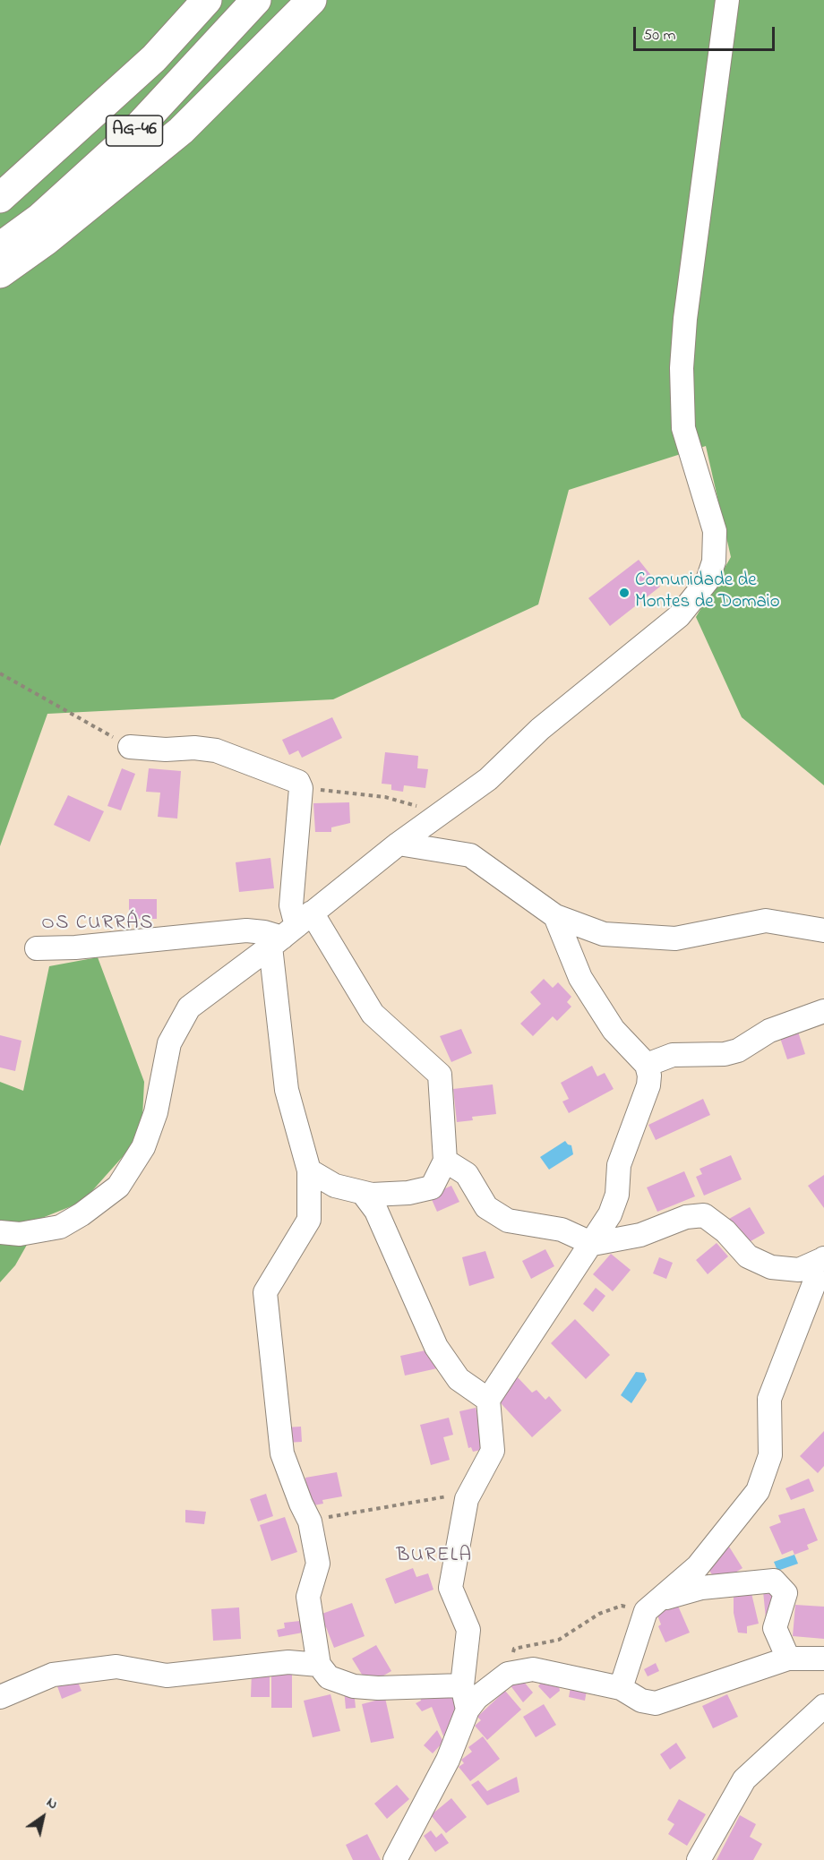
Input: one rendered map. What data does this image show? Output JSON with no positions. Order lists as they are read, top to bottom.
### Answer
{
  "streets": {
    "highway": ["AG-46"]
  },
  "districts": ["OS CURRÁS", "BURELA"],
  "places": ["Comunidade de Montes de Domaio"],
  "scale_bar": "50 m",
  "north": "top right"
}
